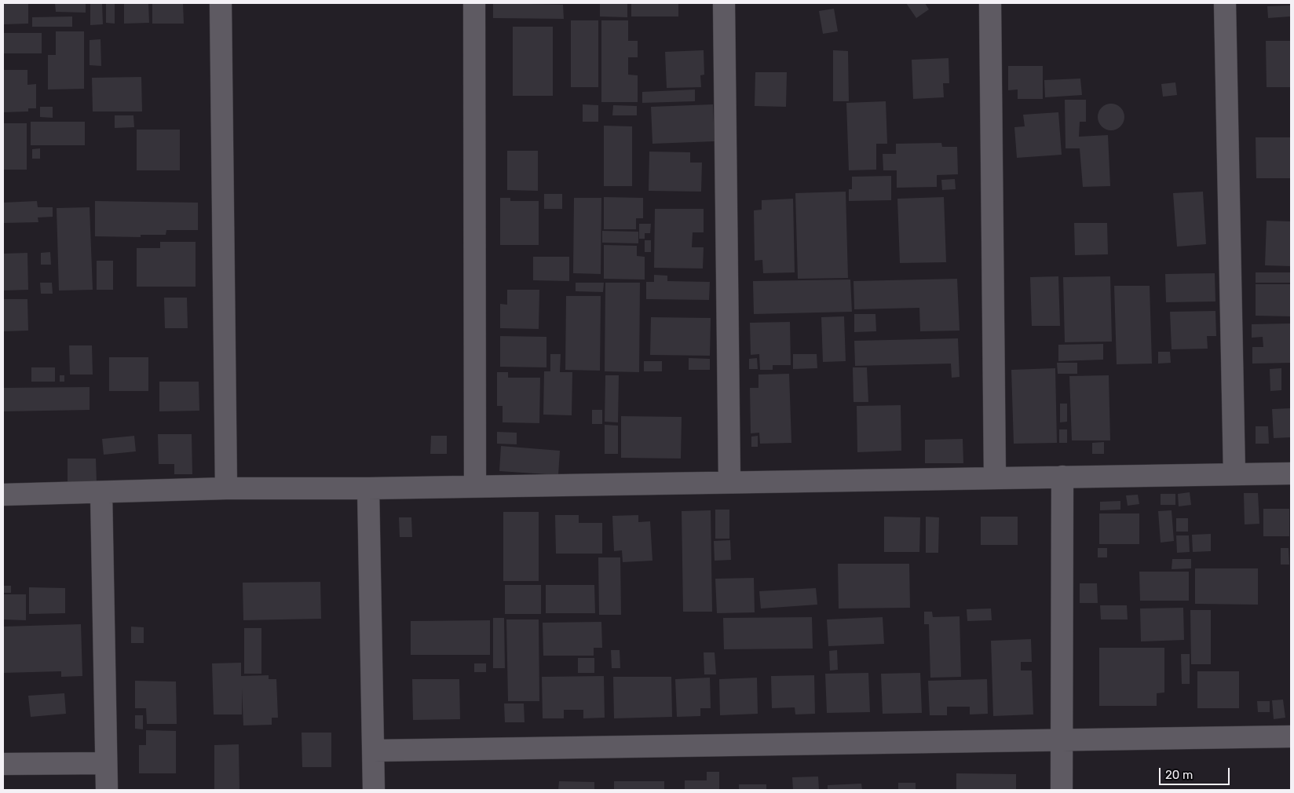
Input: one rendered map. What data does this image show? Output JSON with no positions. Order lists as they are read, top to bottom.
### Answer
{
  "scale_bar": "20 m"
}
